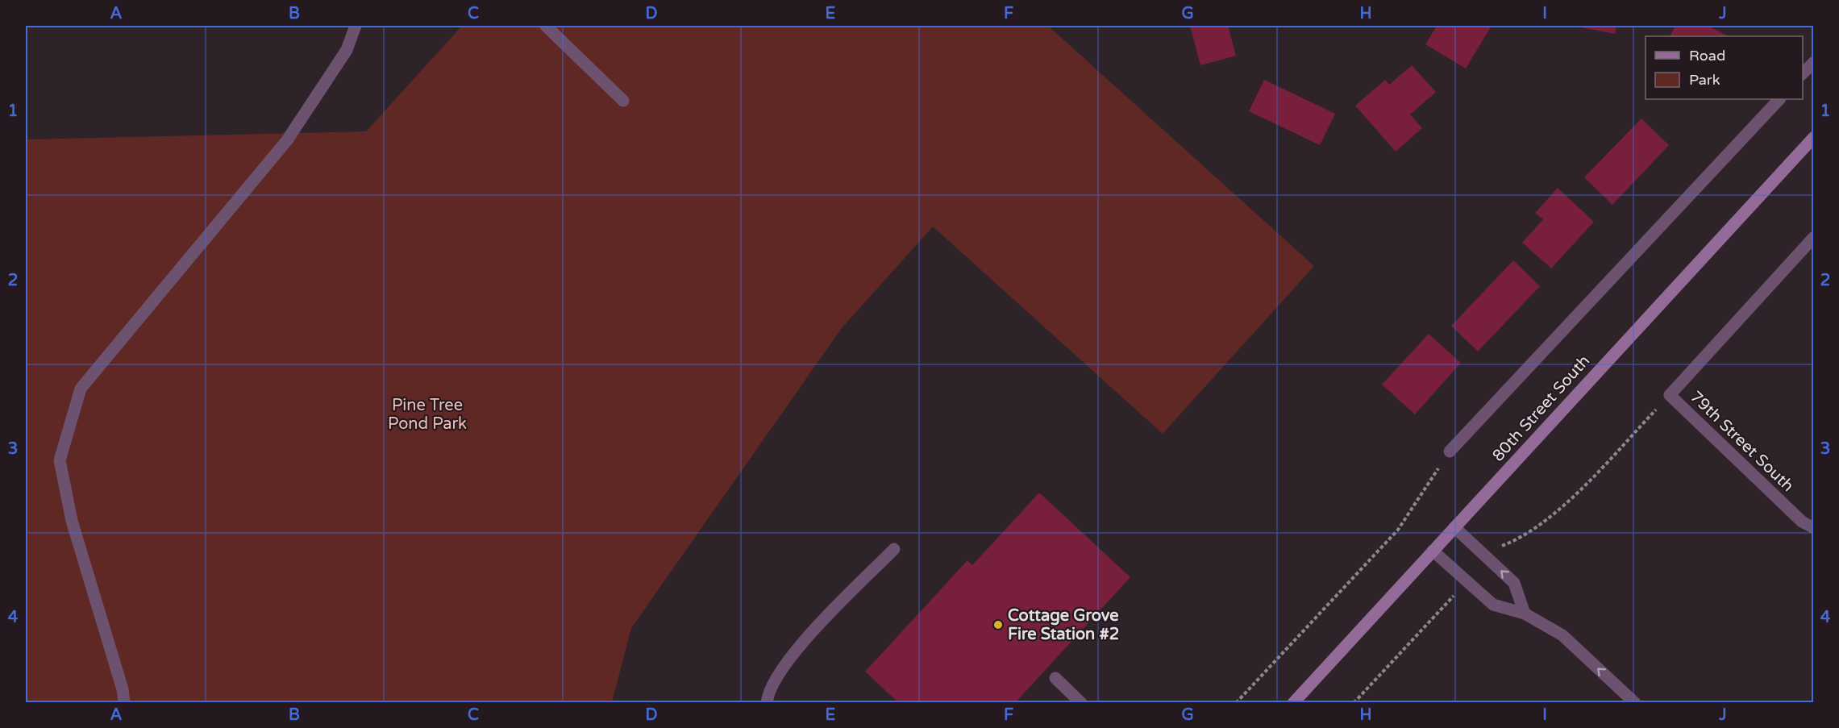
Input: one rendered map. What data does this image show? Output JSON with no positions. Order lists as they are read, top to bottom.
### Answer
{
  "streets": {
    "main road": ["80th Street South"],
    "street": ["79th Street South"]
  },
  "parks": ["Pine Tree Pond Park"],
  "places": ["Cottage Grove Fire Station #2"],
  "legend": ["Road", "Park"],
  "grid": {
    "columns": [
      "A",
      "B",
      "C",
      "D",
      "E",
      "F",
      "G",
      "H",
      "I",
      "J"
    ],
    "rows": [
      "1",
      "2",
      "3",
      "4"
    ]
  }
}
